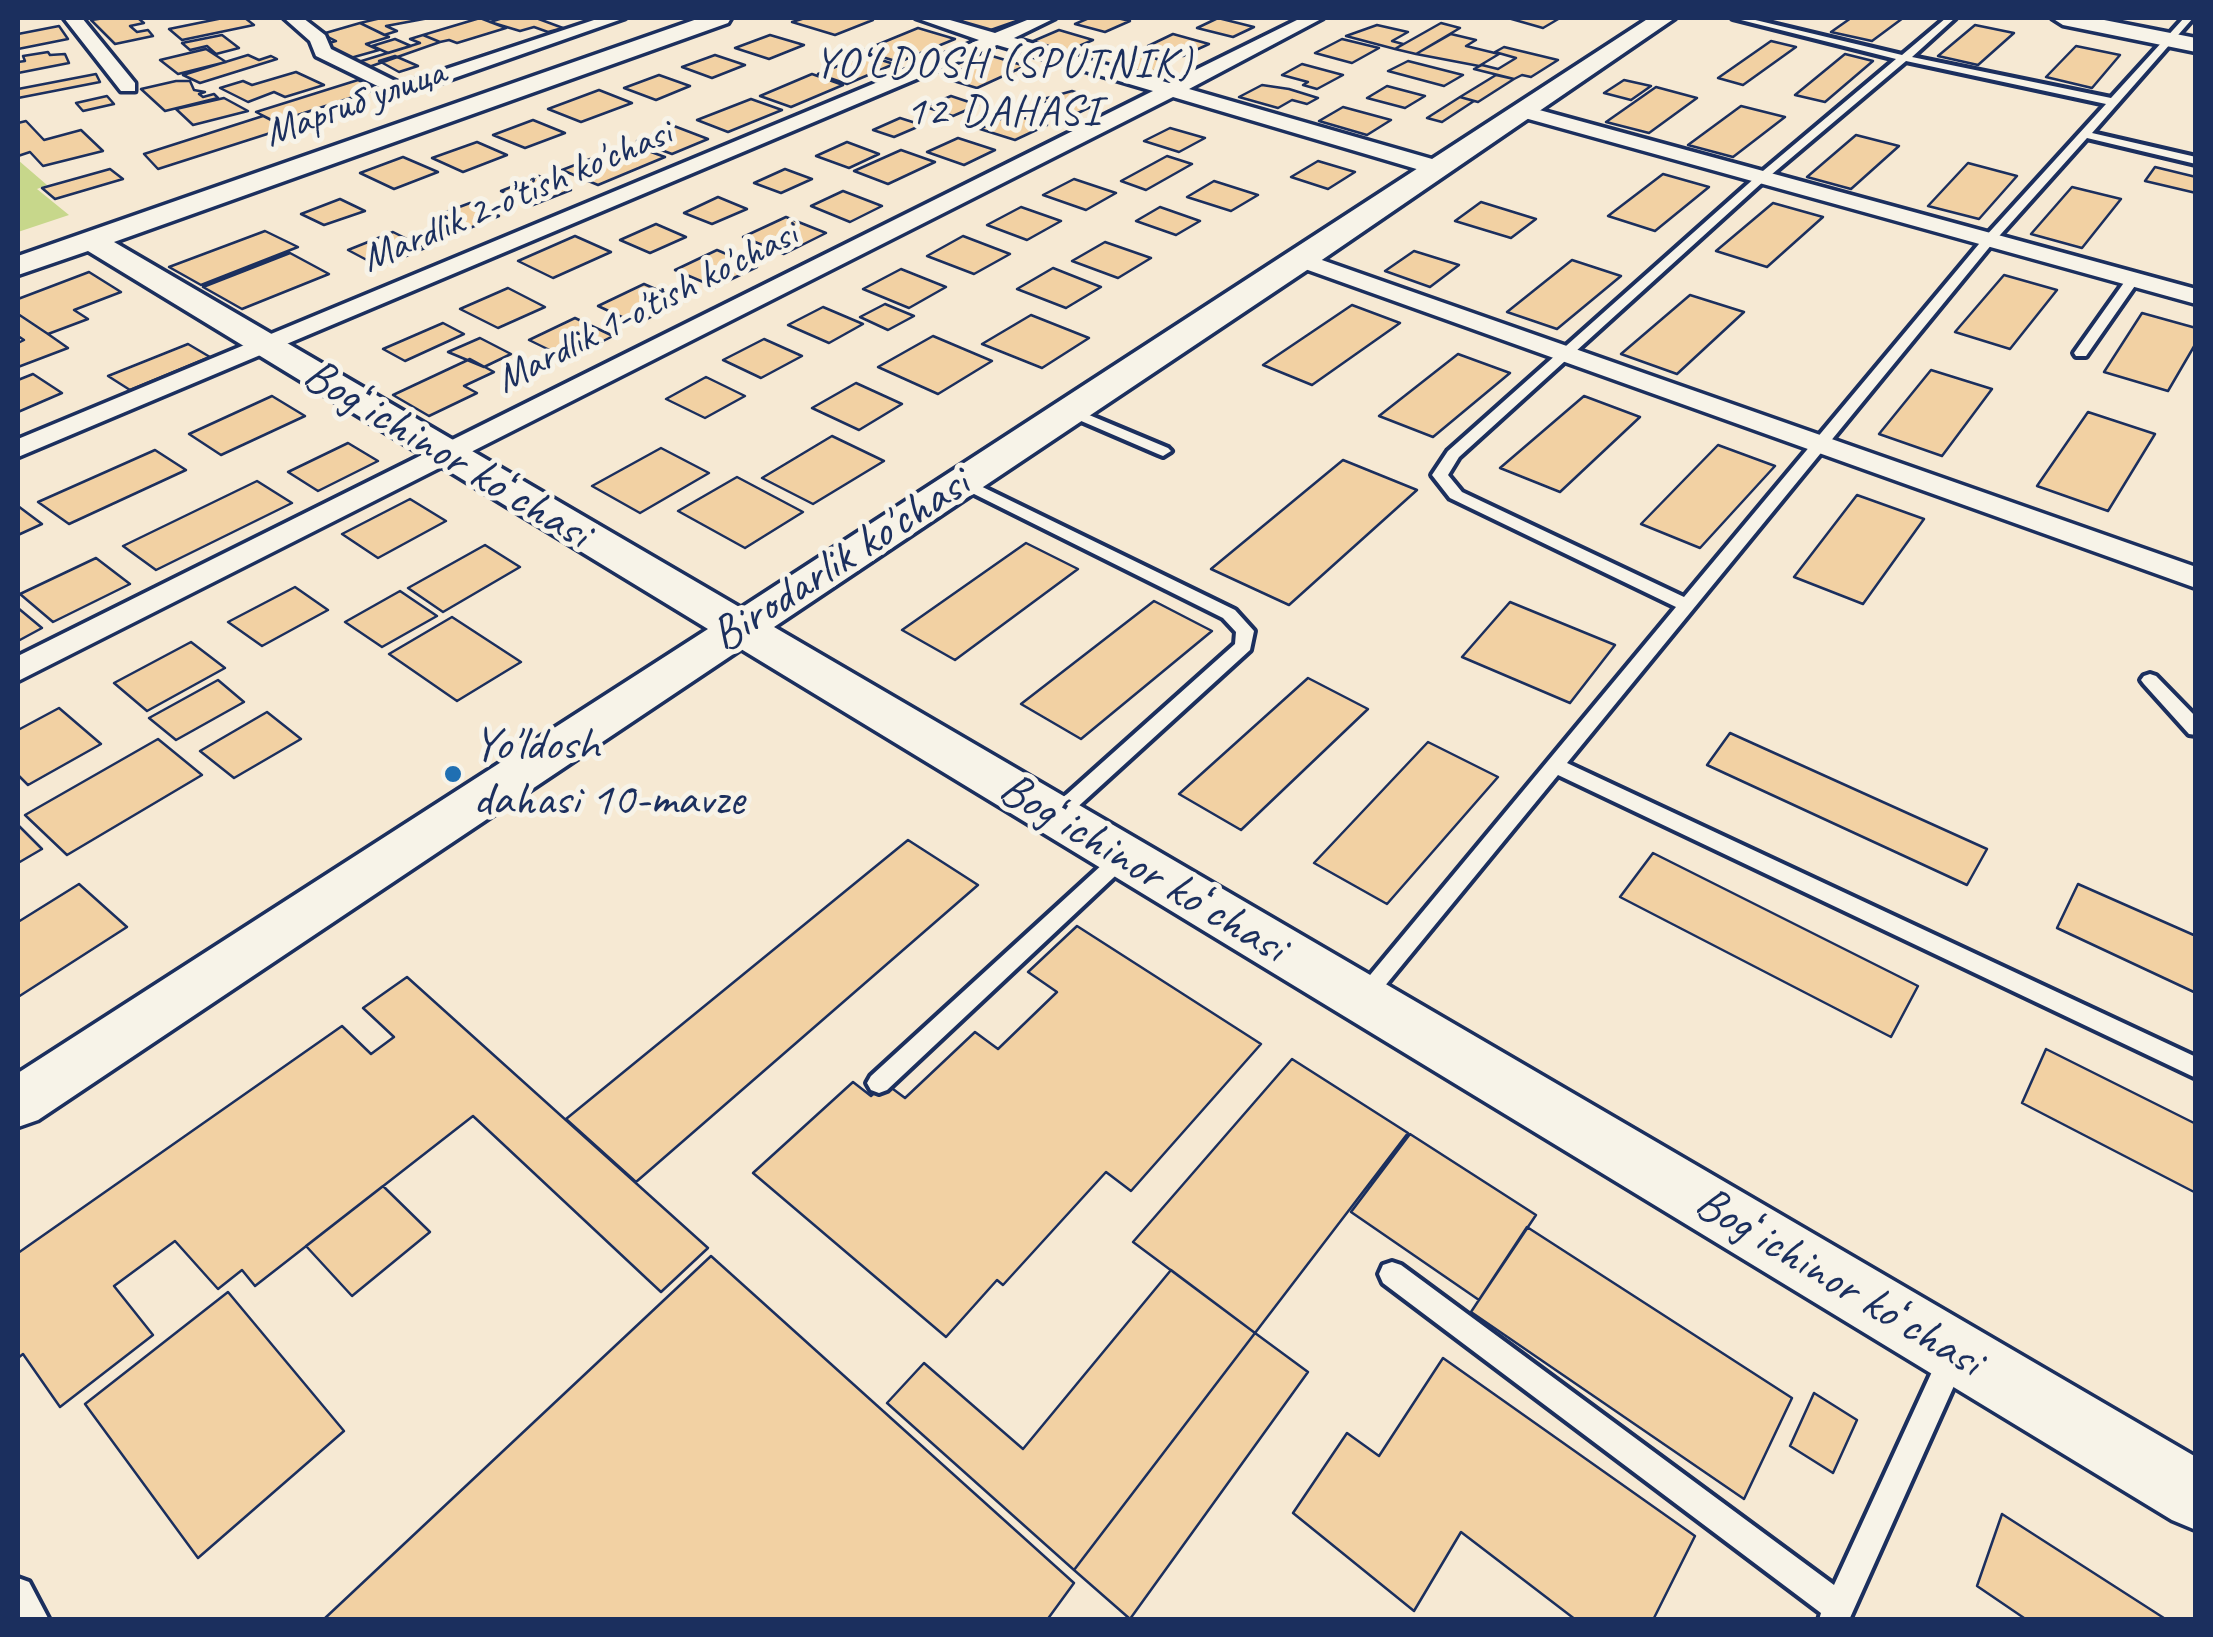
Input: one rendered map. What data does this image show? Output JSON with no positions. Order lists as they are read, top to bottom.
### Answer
{
  "streets": {
    "street": [
      "Маргиб улица",
      "Mardlik 2-o'tish ko'chasi",
      "Mardlik 1-o'tish ko'chasi",
      "Bogʻichinor koʻchasi",
      "Birodarlik ko'chasi"
    ]
  },
  "crossings": [
    ["Маргиб улица", "Bogʻichinor koʻchasi"],
    ["Mardlik 2-o'tish ko'chasi", "Bogʻichinor koʻchasi"],
    ["Mardlik 1-o'tish ko'chasi", "Bogʻichinor koʻchasi"],
    ["Bogʻichinor koʻchasi", "Birodarlik ko'chasi"]
  ],
  "districts": ["YO‘LDOSH (SPUTNIK) 12 DAHASI"],
  "places": ["Yo'ldosh dahasi 10-mavze"]
}
